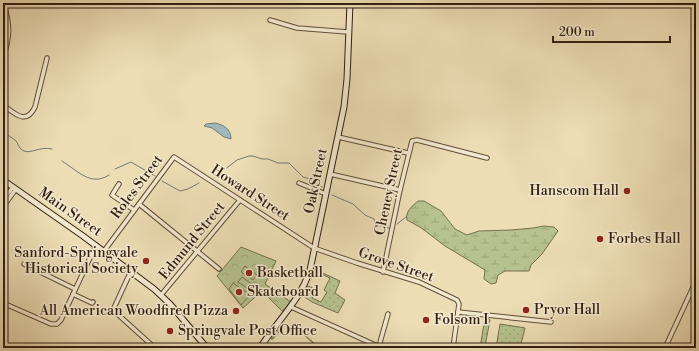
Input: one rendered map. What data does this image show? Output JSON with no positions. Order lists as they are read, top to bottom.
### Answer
{
  "streets": {
    "main road": ["Oak Street", "Main Street"],
    "street": [
      "Roles Street",
      "Cheney Street",
      "Howard Street",
      "Edmund Street",
      "Grove Street"
    ]
  },
  "crossings": [
    ["Oak Street", "Howard Street"],
    ["Oak Street", "Grove Street"],
    ["Roles Street", "Howard Street"],
    ["Roles Street", "Main Street"],
    ["Cheney Street", "Grove Street"],
    ["Howard Street", "Edmund Street"],
    ["Howard Street", "Grove Street"],
    ["Main Street", "Edmund Street"]
  ],
  "places": [
    "Hanscom Hall",
    "Forbes Hall",
    "Sanford-Springvale Historical Society",
    "Basketball",
    "Skateboard",
    "Pryor Hall",
    "All American Woodfired Pizza",
    "Folsom I",
    "Springvale Post Office"
  ],
  "scale_bar": "200 m"
}
